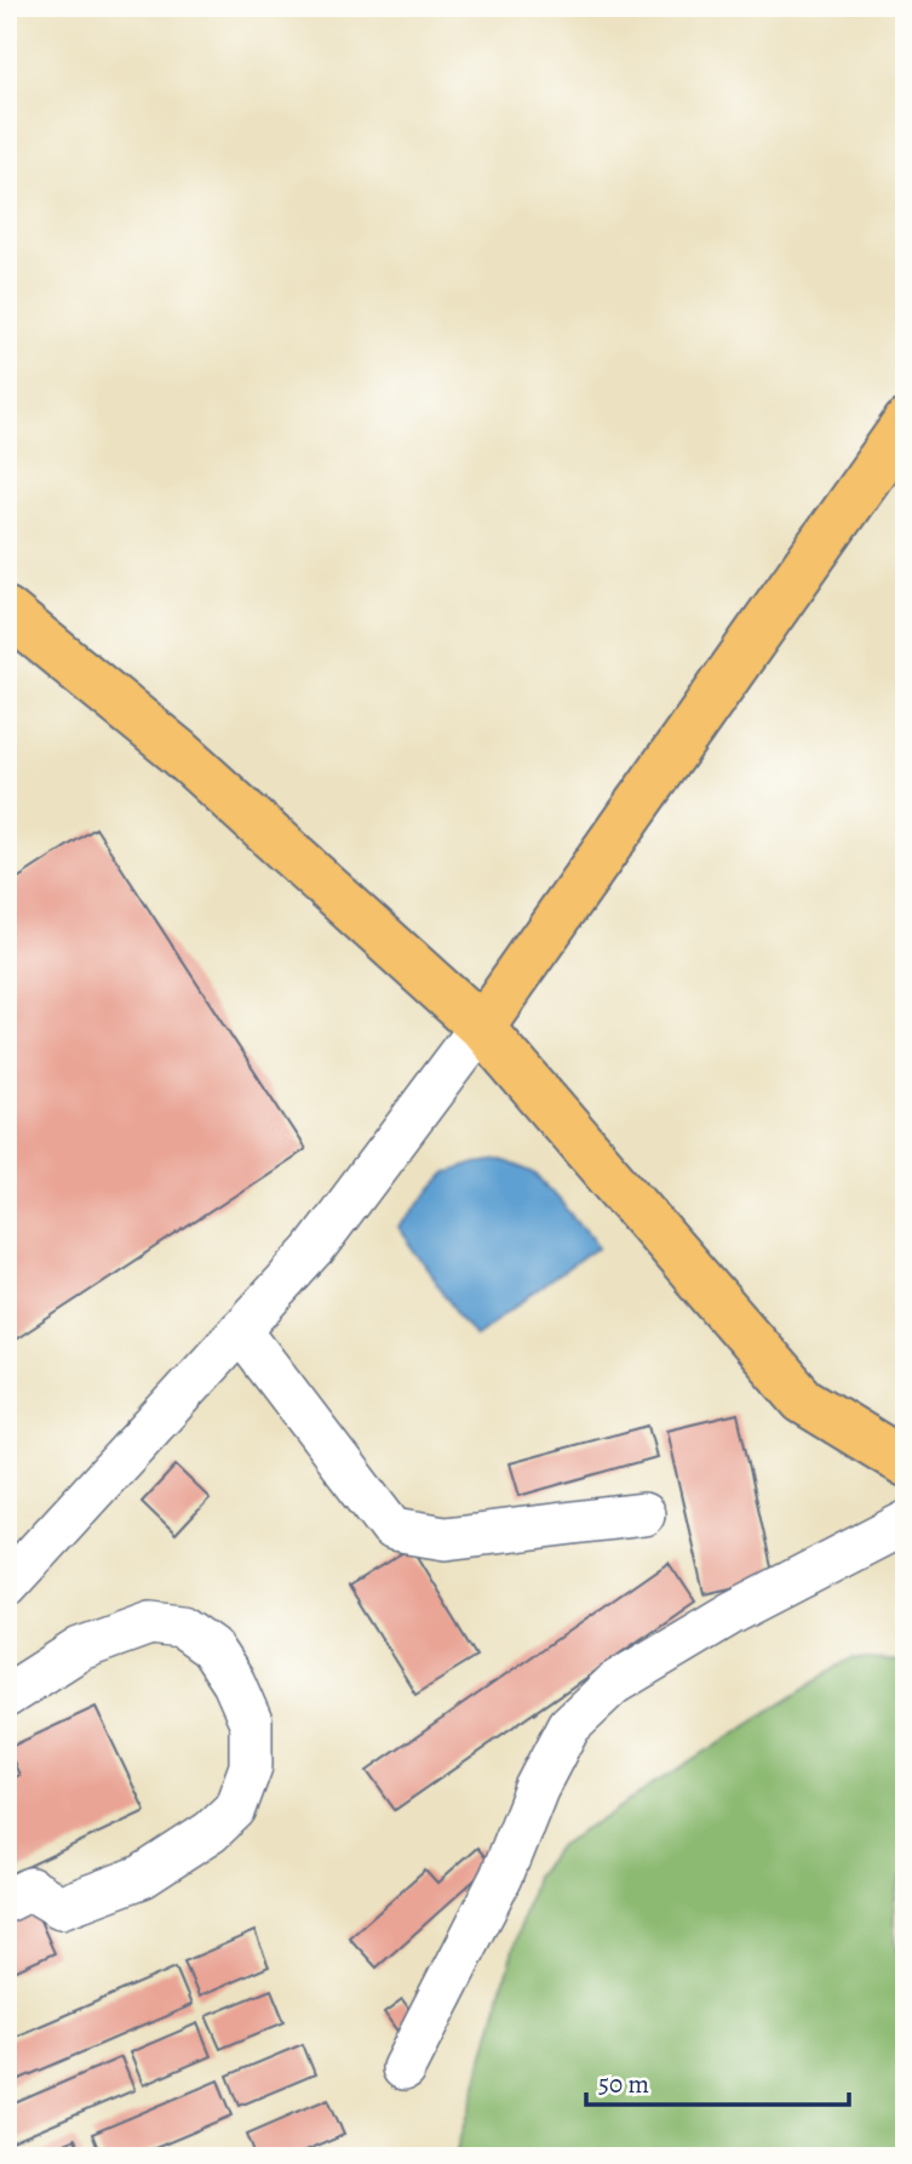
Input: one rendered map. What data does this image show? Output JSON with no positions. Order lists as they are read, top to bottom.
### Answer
{
  "scale_bar": "50 m"
}
